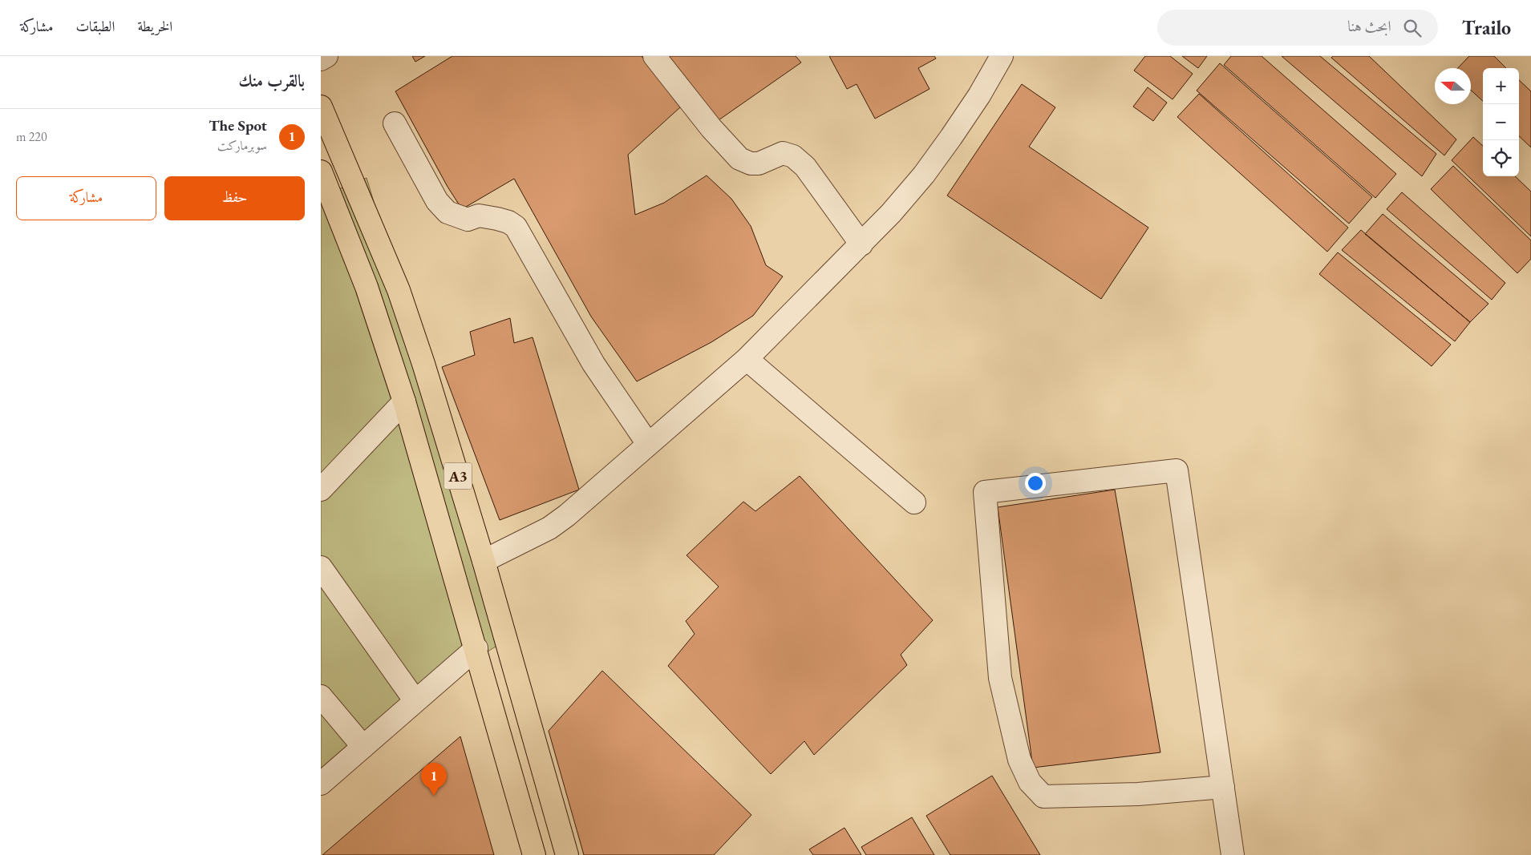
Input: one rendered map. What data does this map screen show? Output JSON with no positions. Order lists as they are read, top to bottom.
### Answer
{
  "streets": {
    "highway": ["A3"]
  },
  "north": "left",
  "page": {
    "header": "Trailo",
    "search": "ابحث هنا",
    "nav": ["الخريطة", "الطبقات", "مشاركة"],
    "heading": "بالقرب منك",
    "map_buttons": ["+", "−"],
    "list": [
      {
        "mark": "1",
        "name": "The Spot",
        "note": "سوبرماركت",
        "value": "220 m"
      }
    ],
    "buttons": ["حفظ", "مشاركة"],
    "pins": "1"
  }
}
